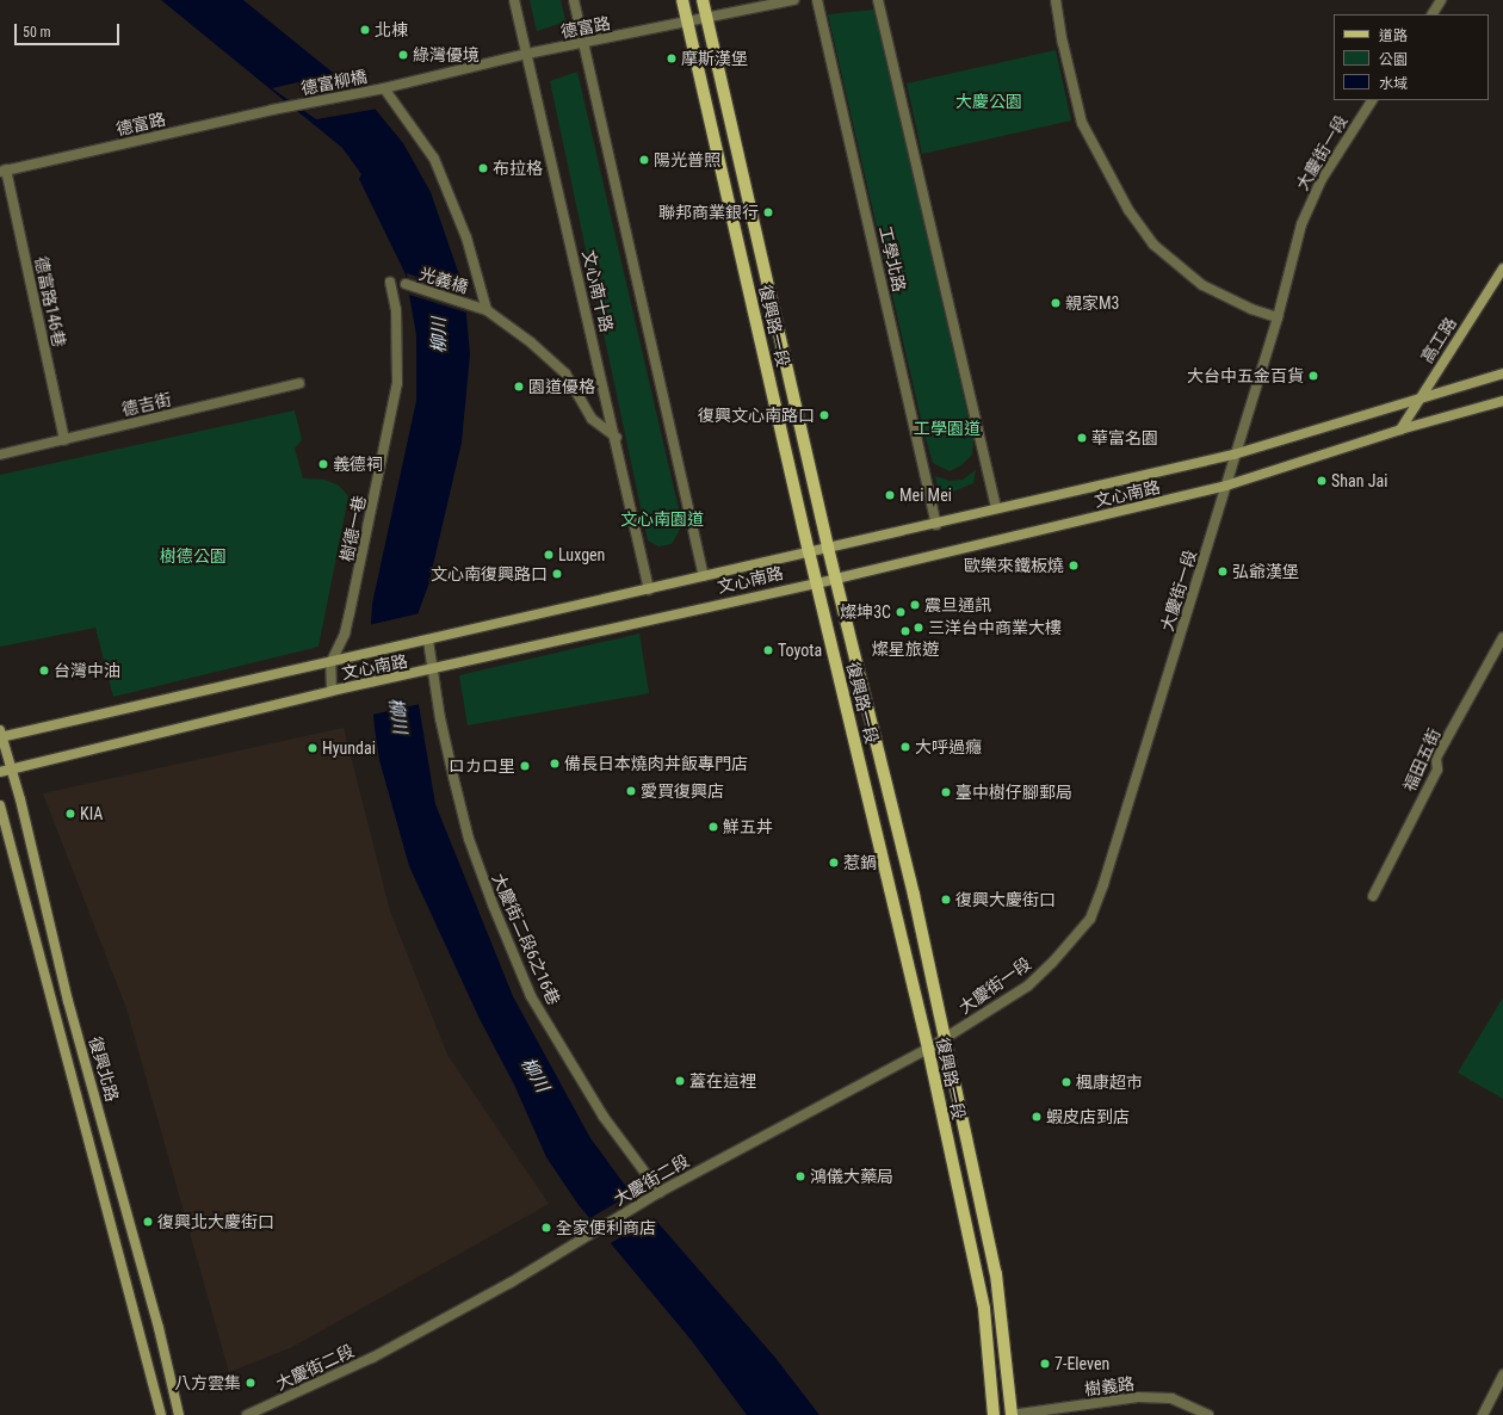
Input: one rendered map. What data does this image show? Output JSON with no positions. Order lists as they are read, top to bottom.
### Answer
{
  "streets": {
    "main road": [
      "復興路一段",
      "高工路",
      "文心南路",
      "復興北路"
    ],
    "street": [
      "德富路",
      "德富柳橋",
      "大慶街一段",
      "工學北路",
      "光義橋",
      "文心南十路",
      "德富路146巷",
      "德吉街",
      "樹德一巷",
      "福田五街",
      "大慶街二段6之16巷",
      "大慶街二段",
      "樹義路"
    ]
  },
  "crossings": [
    ["德富路", "德富柳橋"],
    ["德富路", "文心南十路"],
    ["德富路", "德富路146巷"],
    ["德富路", "復興路一段"],
    ["大慶街一段", "復興路一段"],
    ["大慶街一段", "文心南路"],
    ["大慶街一段", "大慶街二段"],
    ["工學北路", "文心南路"],
    ["光義橋", "文心南十路"],
    ["文心南十路", "文心南路"],
    ["德富路146巷", "德吉街"],
    ["復興路一段", "文心南路"],
    ["復興路一段", "大慶街二段"],
    ["復興路一段", "樹義路"],
    ["高工路", "文心南路"],
    ["文心南路", "樹德一巷"],
    ["文心南路", "大慶街二段6之16巷"],
    ["文心南路", "復興北路"],
    ["大慶街二段6之16巷", "大慶街二段"]
  ],
  "water": ["柳川"],
  "parks": [
    "大慶公園",
    "工學園道",
    "文心南園道",
    "樹德公園"
  ],
  "places": [
    "北棟",
    "綠灣優境",
    "摩斯漢堡",
    "陽光普照",
    "布拉格",
    "聯邦商業銀行",
    "親家M3",
    "大台中五金百貨",
    "園道優格",
    "復興文心南路口",
    "華富名園",
    "義德祠",
    "Shan Jai",
    "Mei Mei",
    "Luxgen",
    "歐樂來鐵板燒",
    "弘爺漢堡",
    "文心南復興路口",
    "震旦通訊",
    "燦坤3C",
    "三洋台中商業大樓",
    "燦星旅遊",
    "Toyota",
    "台灣中油",
    "大呼過癮",
    "Hyundai",
    "備長日本燒肉丼飯專門店",
    "ロカロ里",
    "愛買復興店",
    "臺中樹仔腳郵局",
    "KIA",
    "鮮五丼",
    "惹鍋",
    "復興大慶街口",
    "蓋在這裡",
    "楓康超市",
    "蝦皮店到店",
    "鴻儀大藥局",
    "復興北大慶街口",
    "全家便利商店",
    "7-Eleven",
    "八方雲集"
  ],
  "legend": ["道路", "公園", "水域"],
  "scale_bar": "50 m"
}
